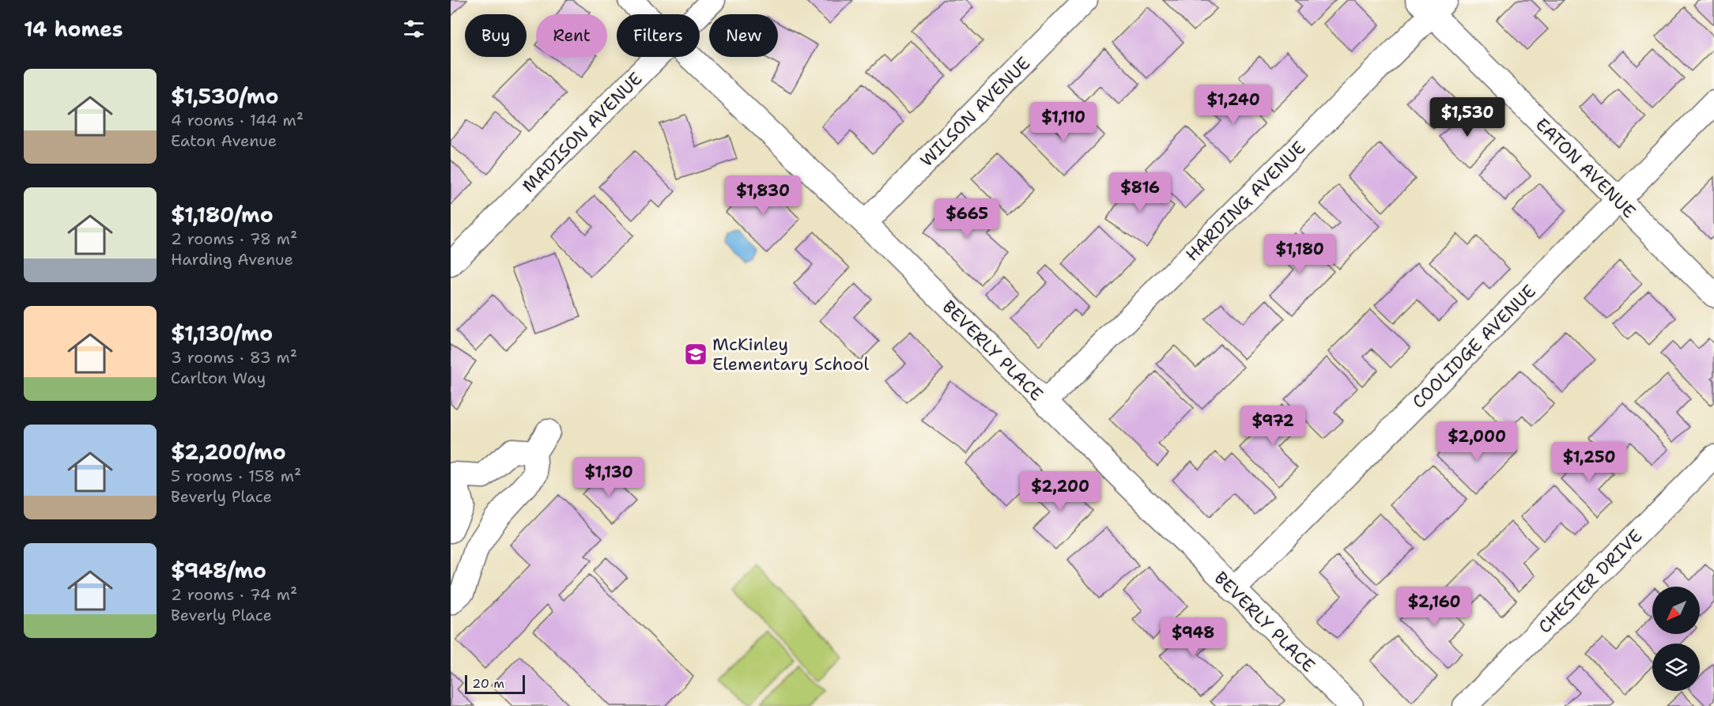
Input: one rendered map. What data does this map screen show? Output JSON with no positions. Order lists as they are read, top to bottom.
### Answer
{
  "streets": {
    "street": [
      "WILSON AVENUE",
      "MADISON AVENUE",
      "EATON AVENUE",
      "HARDING AVENUE",
      "COOLIDGE AVENUE",
      "BEVERLY PLACE",
      "CHESTER DRIVE"
    ]
  },
  "crossings": [
    ["WILSON AVENUE", "BEVERLY PLACE"],
    ["EATON AVENUE", "HARDING AVENUE"],
    ["EATON AVENUE", "COOLIDGE AVENUE"],
    ["HARDING AVENUE", "BEVERLY PLACE"],
    ["COOLIDGE AVENUE", "BEVERLY PLACE"]
  ],
  "places": {
    "school or university": ["McKinley Elementary School"]
  },
  "scale_bar": "20 m",
  "north": "bottom left",
  "page": {
    "heading": "14 homes",
    "chip": [
      "Buy",
      "Rent",
      "Filters",
      "New"
    ],
    "list": [
      {
        "name": "$1,530/mo",
        "note": "4 rooms · 144 m² · Eaton Avenue"
      },
      {
        "name": "$1,180/mo",
        "note": "2 rooms · 78 m² · Harding Avenue"
      },
      {
        "name": "$1,130/mo",
        "note": "3 rooms · 83 m² · Carlton Way"
      },
      {
        "name": "$2,200/mo",
        "note": "5 rooms · 158 m² · Beverly Place"
      },
      {
        "name": "$948/mo",
        "note": "2 rooms · 74 m² · Beverly Place"
      }
    ],
    "price": [
      "$1,240",
      "$1,530",
      "$1,110",
      "$816",
      "$1,830",
      "$665",
      "$1,180",
      "$972",
      "$2,000",
      "$1,250",
      "$1,130",
      "$2,200",
      "$2,160",
      "$948"
    ],
    "scale": "20 m"
  }
}
